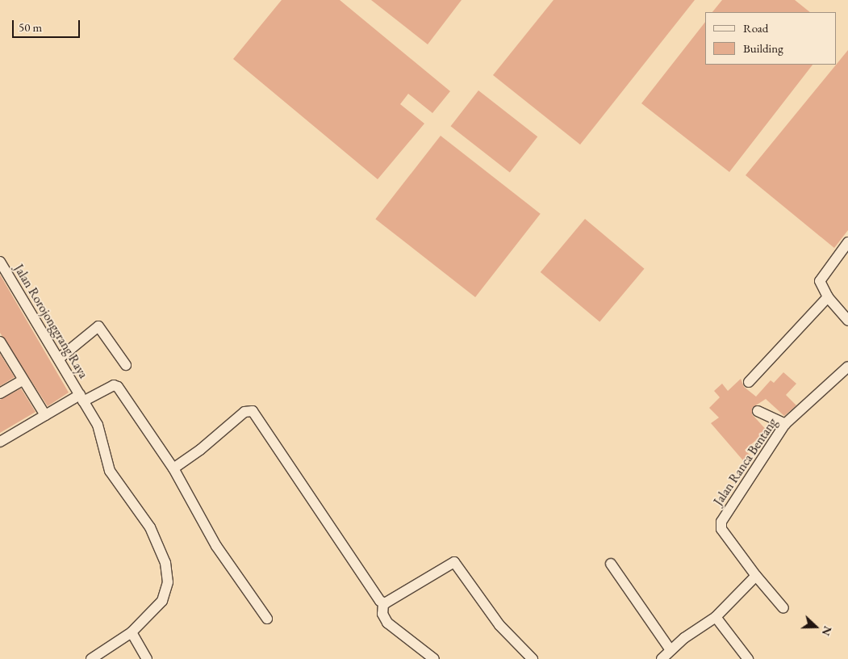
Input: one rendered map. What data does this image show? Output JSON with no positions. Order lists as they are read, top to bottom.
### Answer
{
  "streets": {
    "street": ["Jalan Rorojonggrang Raya", "Jalan Ranca Bentang"]
  },
  "legend": ["Road", "Building"],
  "scale_bar": "50 m",
  "north": "right"
}
